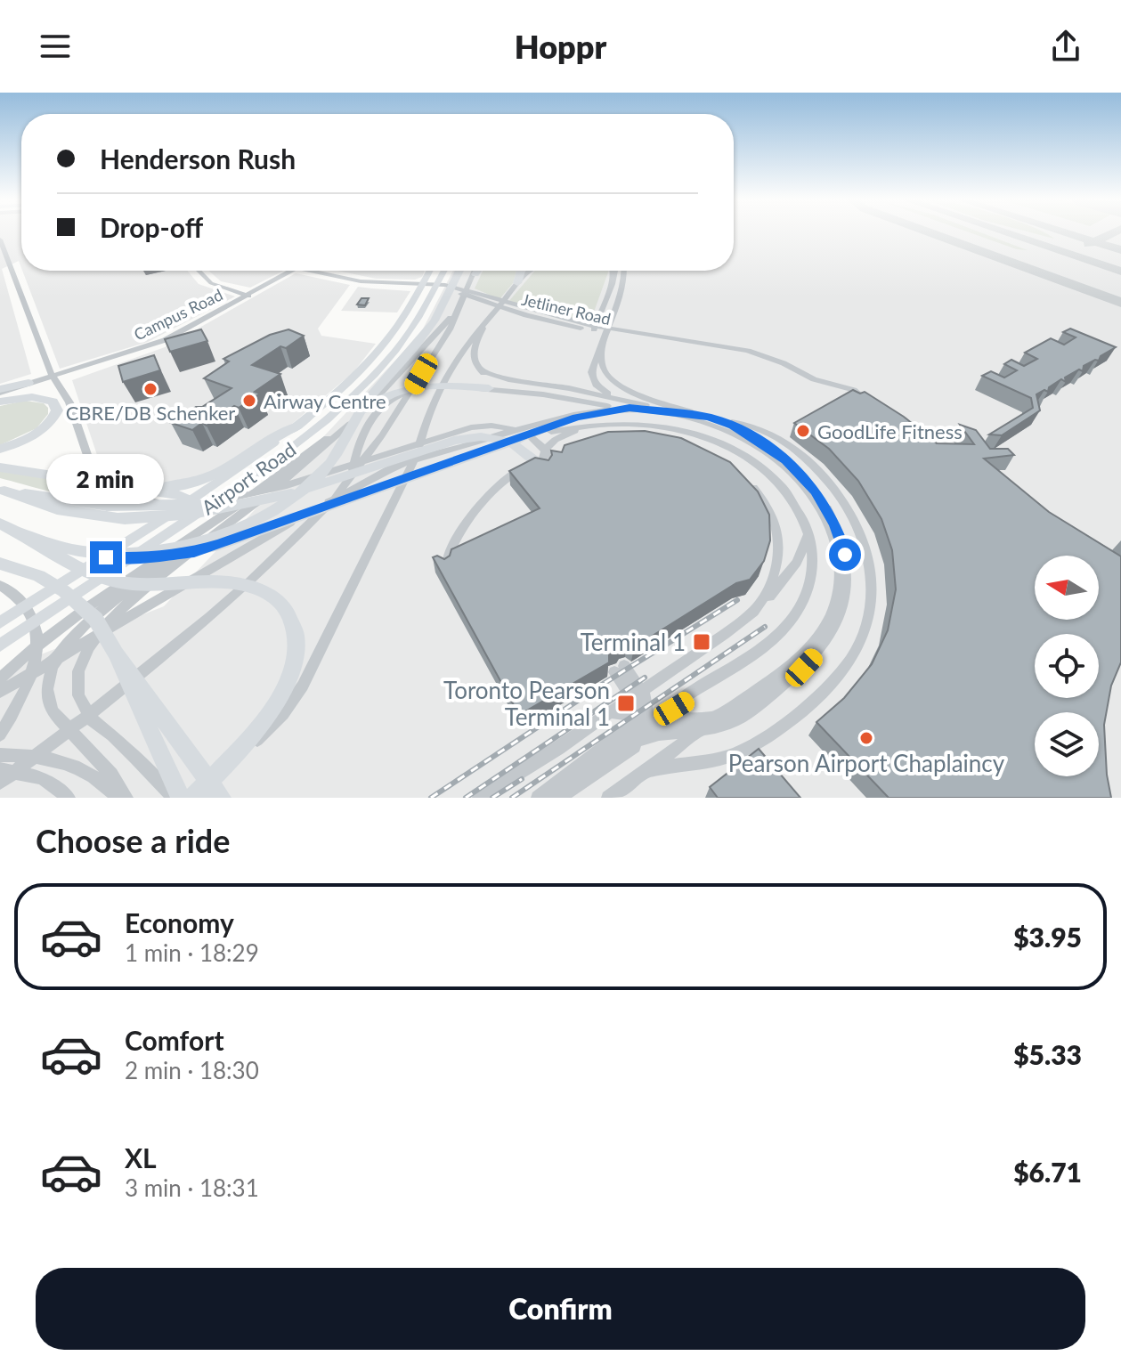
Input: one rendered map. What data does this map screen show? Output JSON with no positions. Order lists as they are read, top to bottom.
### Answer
{
  "streets": {
    "main road": ["Airport Road"],
    "street": ["Jetliner Road", "Campus Road"]
  },
  "crossings": [
    ["Jetliner Road", "Airport Road"]
  ],
  "places": {
    "other": [
      "CBRE/DB Schenker",
      "Airway Centre",
      "GoodLife Fitness",
      "Pearson Airport Chaplaincy"
    ],
    "transit": ["Terminal 1", "Toronto Pearson Terminal 1"]
  },
  "north": "left",
  "page": {
    "header": "Hoppr",
    "banner": ["Henderson Rush", "Drop-off"],
    "bubble": "2 min",
    "heading": "Choose a ride",
    "list": [
      {
        "name": "Economy",
        "note": "1 min · 18:29",
        "value": "$3.95"
      },
      {
        "name": "Comfort",
        "note": "2 min · 18:30",
        "value": "$5.33"
      },
      {
        "name": "XL",
        "note": "3 min · 18:31",
        "value": "$6.71"
      }
    ],
    "buttons": "Confirm"
  }
}
